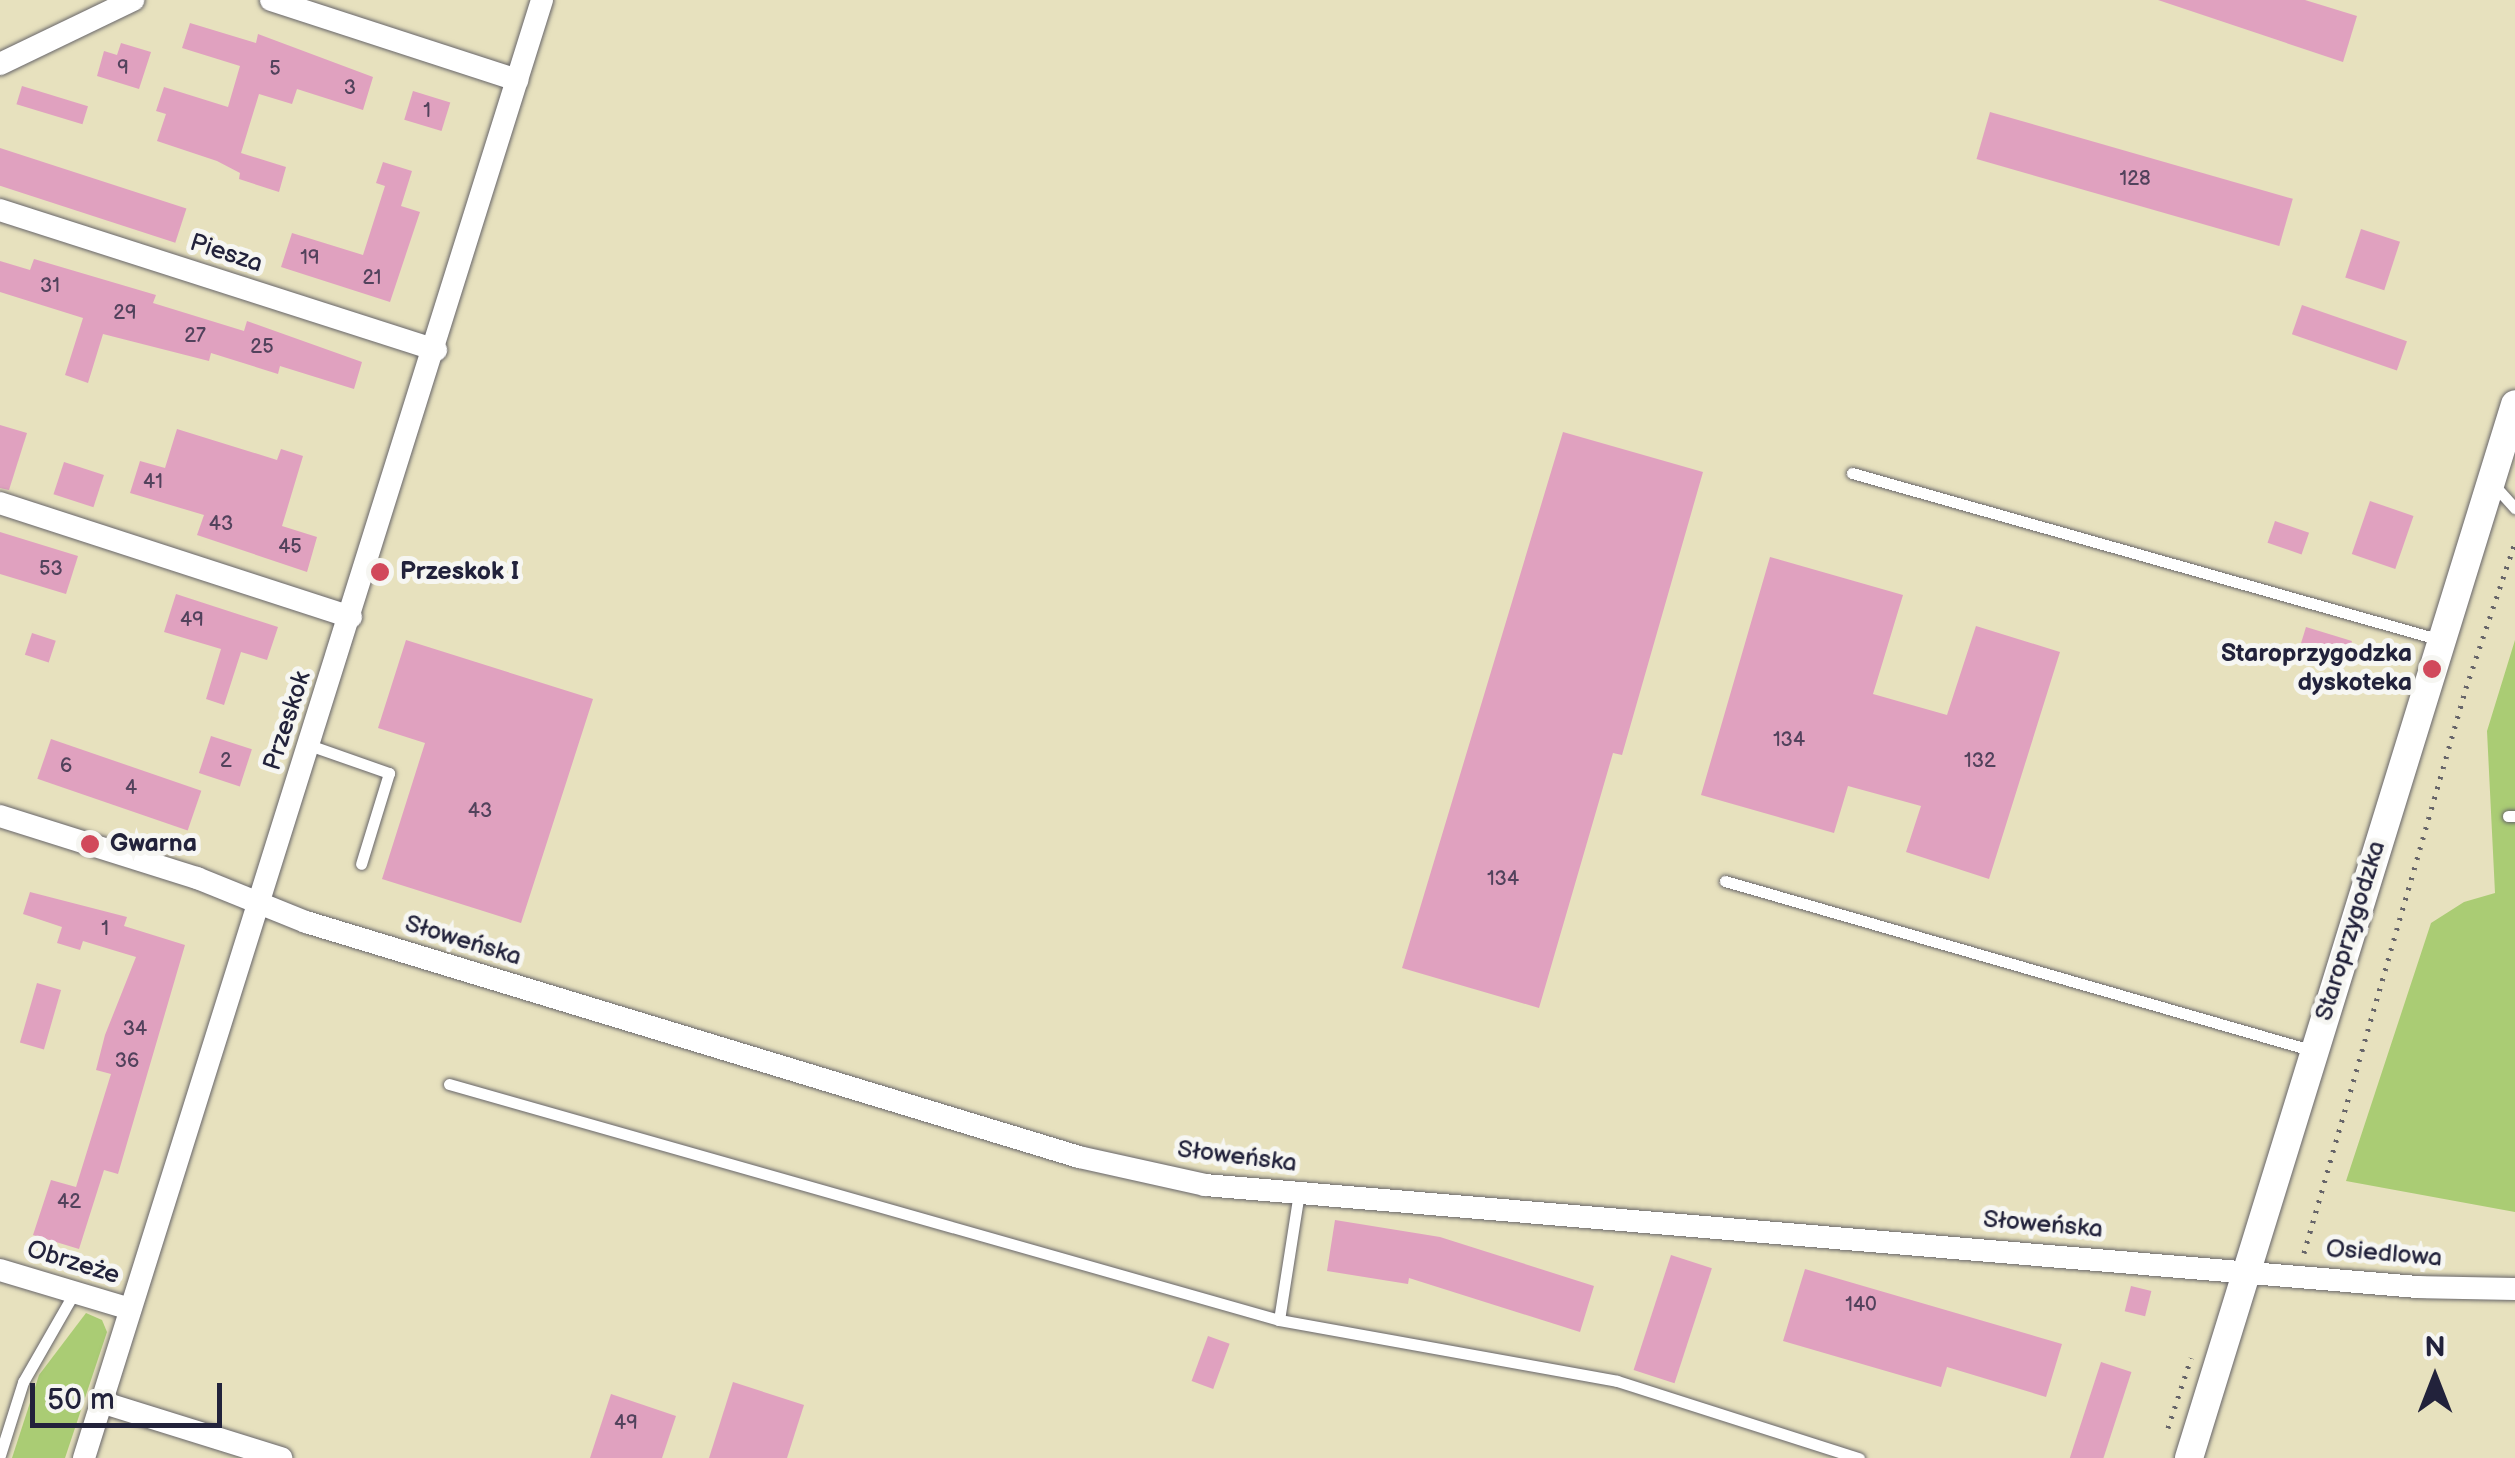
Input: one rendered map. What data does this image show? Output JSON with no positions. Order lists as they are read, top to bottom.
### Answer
{
  "streets": {
    "street": [
      "Piesza",
      "Przeskok",
      "Staroprzygodzka",
      "Słoweńska",
      "Osiedlowa",
      "Obrzeże"
    ]
  },
  "crossings": [
    ["Piesza", "Przeskok"],
    ["Przeskok", "Słoweńska"],
    ["Przeskok", "Obrzeże"],
    ["Staroprzygodzka", "Słoweńska"],
    ["Staroprzygodzka", "Osiedlowa"],
    ["Słoweńska", "Osiedlowa"]
  ],
  "places": ["Przeskok I", "Staroprzygodzka dyskoteka", "Gwarna"],
  "house_numbers": [
    "9",
    "5",
    "3",
    "1",
    "128",
    "19",
    "21",
    "31",
    "29",
    "27",
    "25",
    "41",
    "43",
    "45",
    "53",
    "49",
    "134",
    "2",
    "132",
    "6",
    "4",
    "43",
    "134",
    "1",
    "34",
    "36",
    "42",
    "140",
    "49"
  ],
  "scale_bar": "50 m",
  "north": "top"
}
